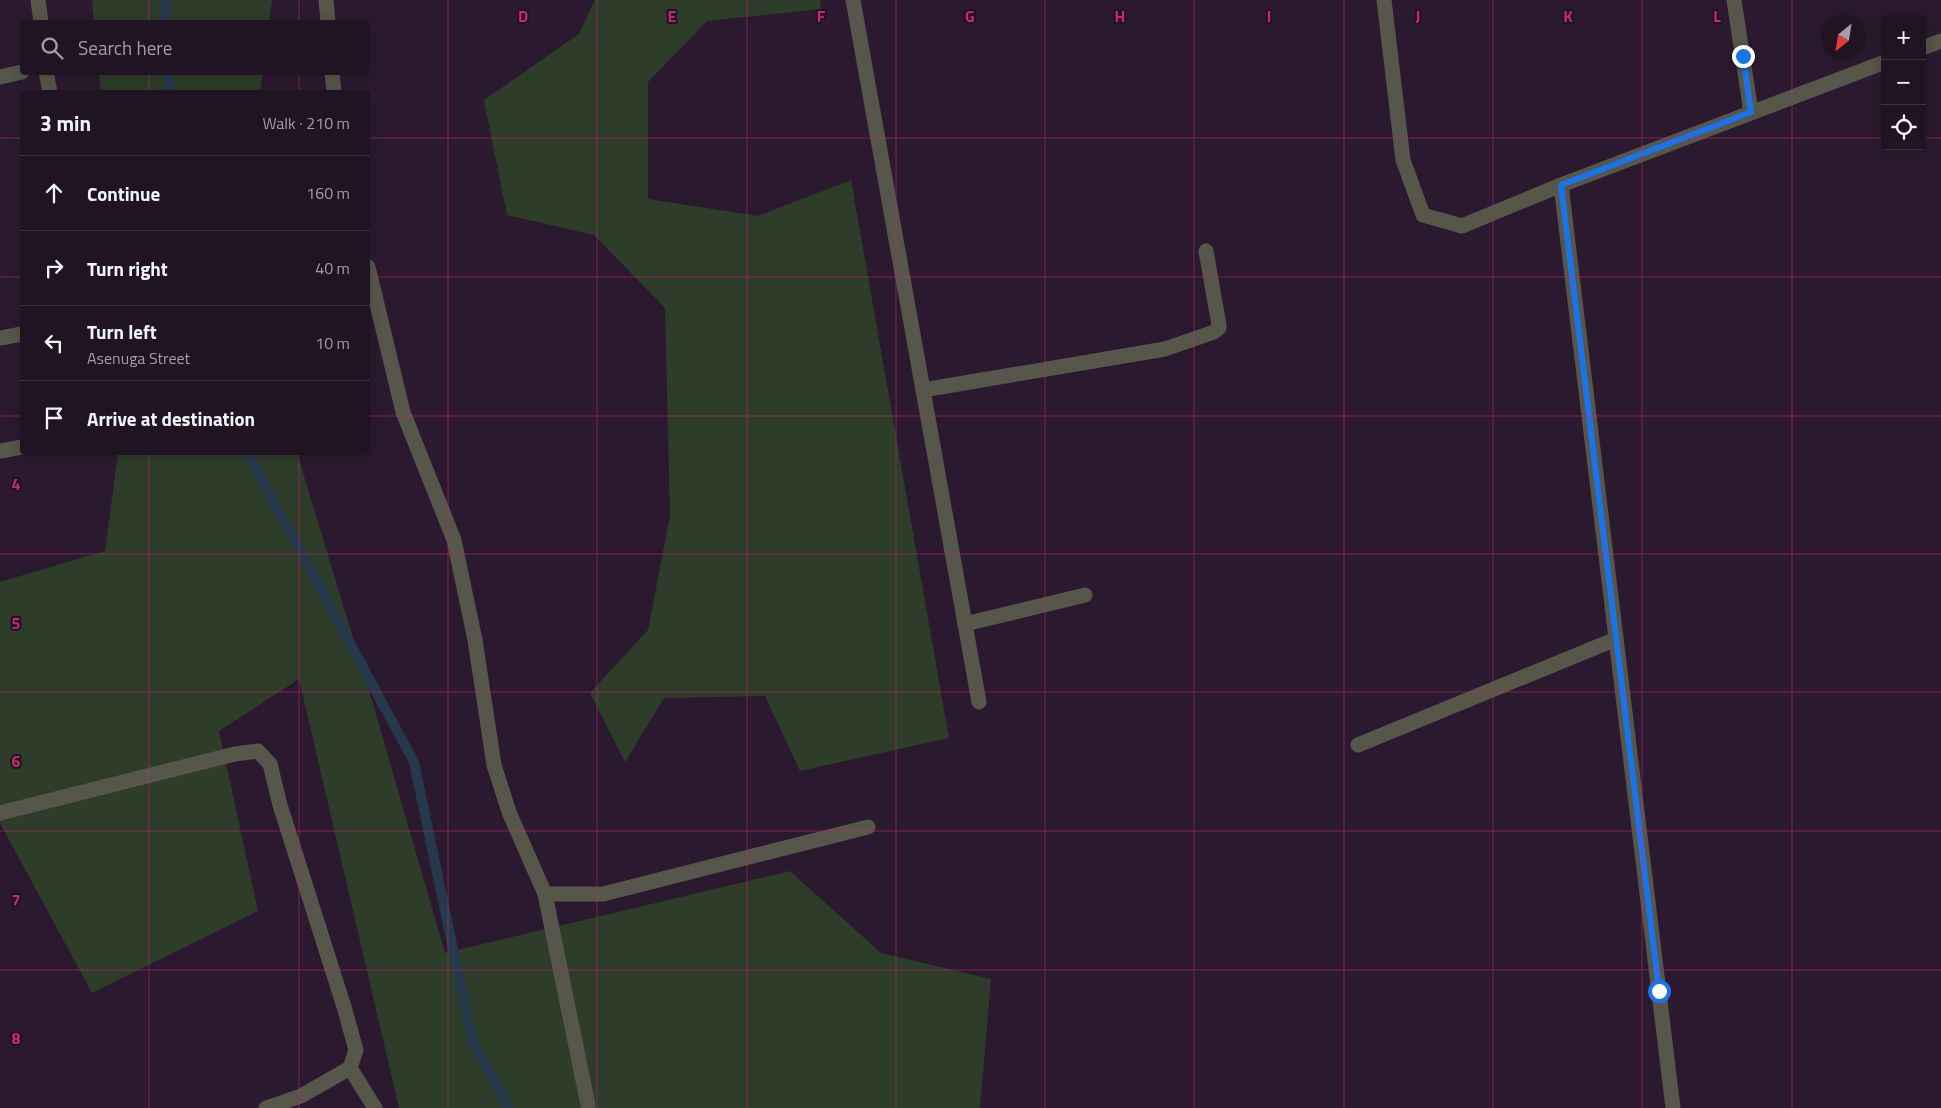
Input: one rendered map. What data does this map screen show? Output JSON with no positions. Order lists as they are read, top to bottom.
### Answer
{
  "north": "bottom left",
  "page": {
    "map_buttons": ["+", "−"],
    "search": "Search here",
    "heading": ["3 min", "Walk · 210 m"],
    "list": [
      ["Continue", "160 m"],
      ["Turn right", "40 m"],
      ["Turn left", "Asenuga Street", "10 m"],
      "Arrive at destination"
    ]
  },
  "grid": {
    "columns": [
      "D",
      "E",
      "F",
      "G",
      "H",
      "I",
      "J",
      "K",
      "L"
    ],
    "rows": [
      "4",
      "5",
      "6",
      "7",
      "8"
    ]
  }
}
